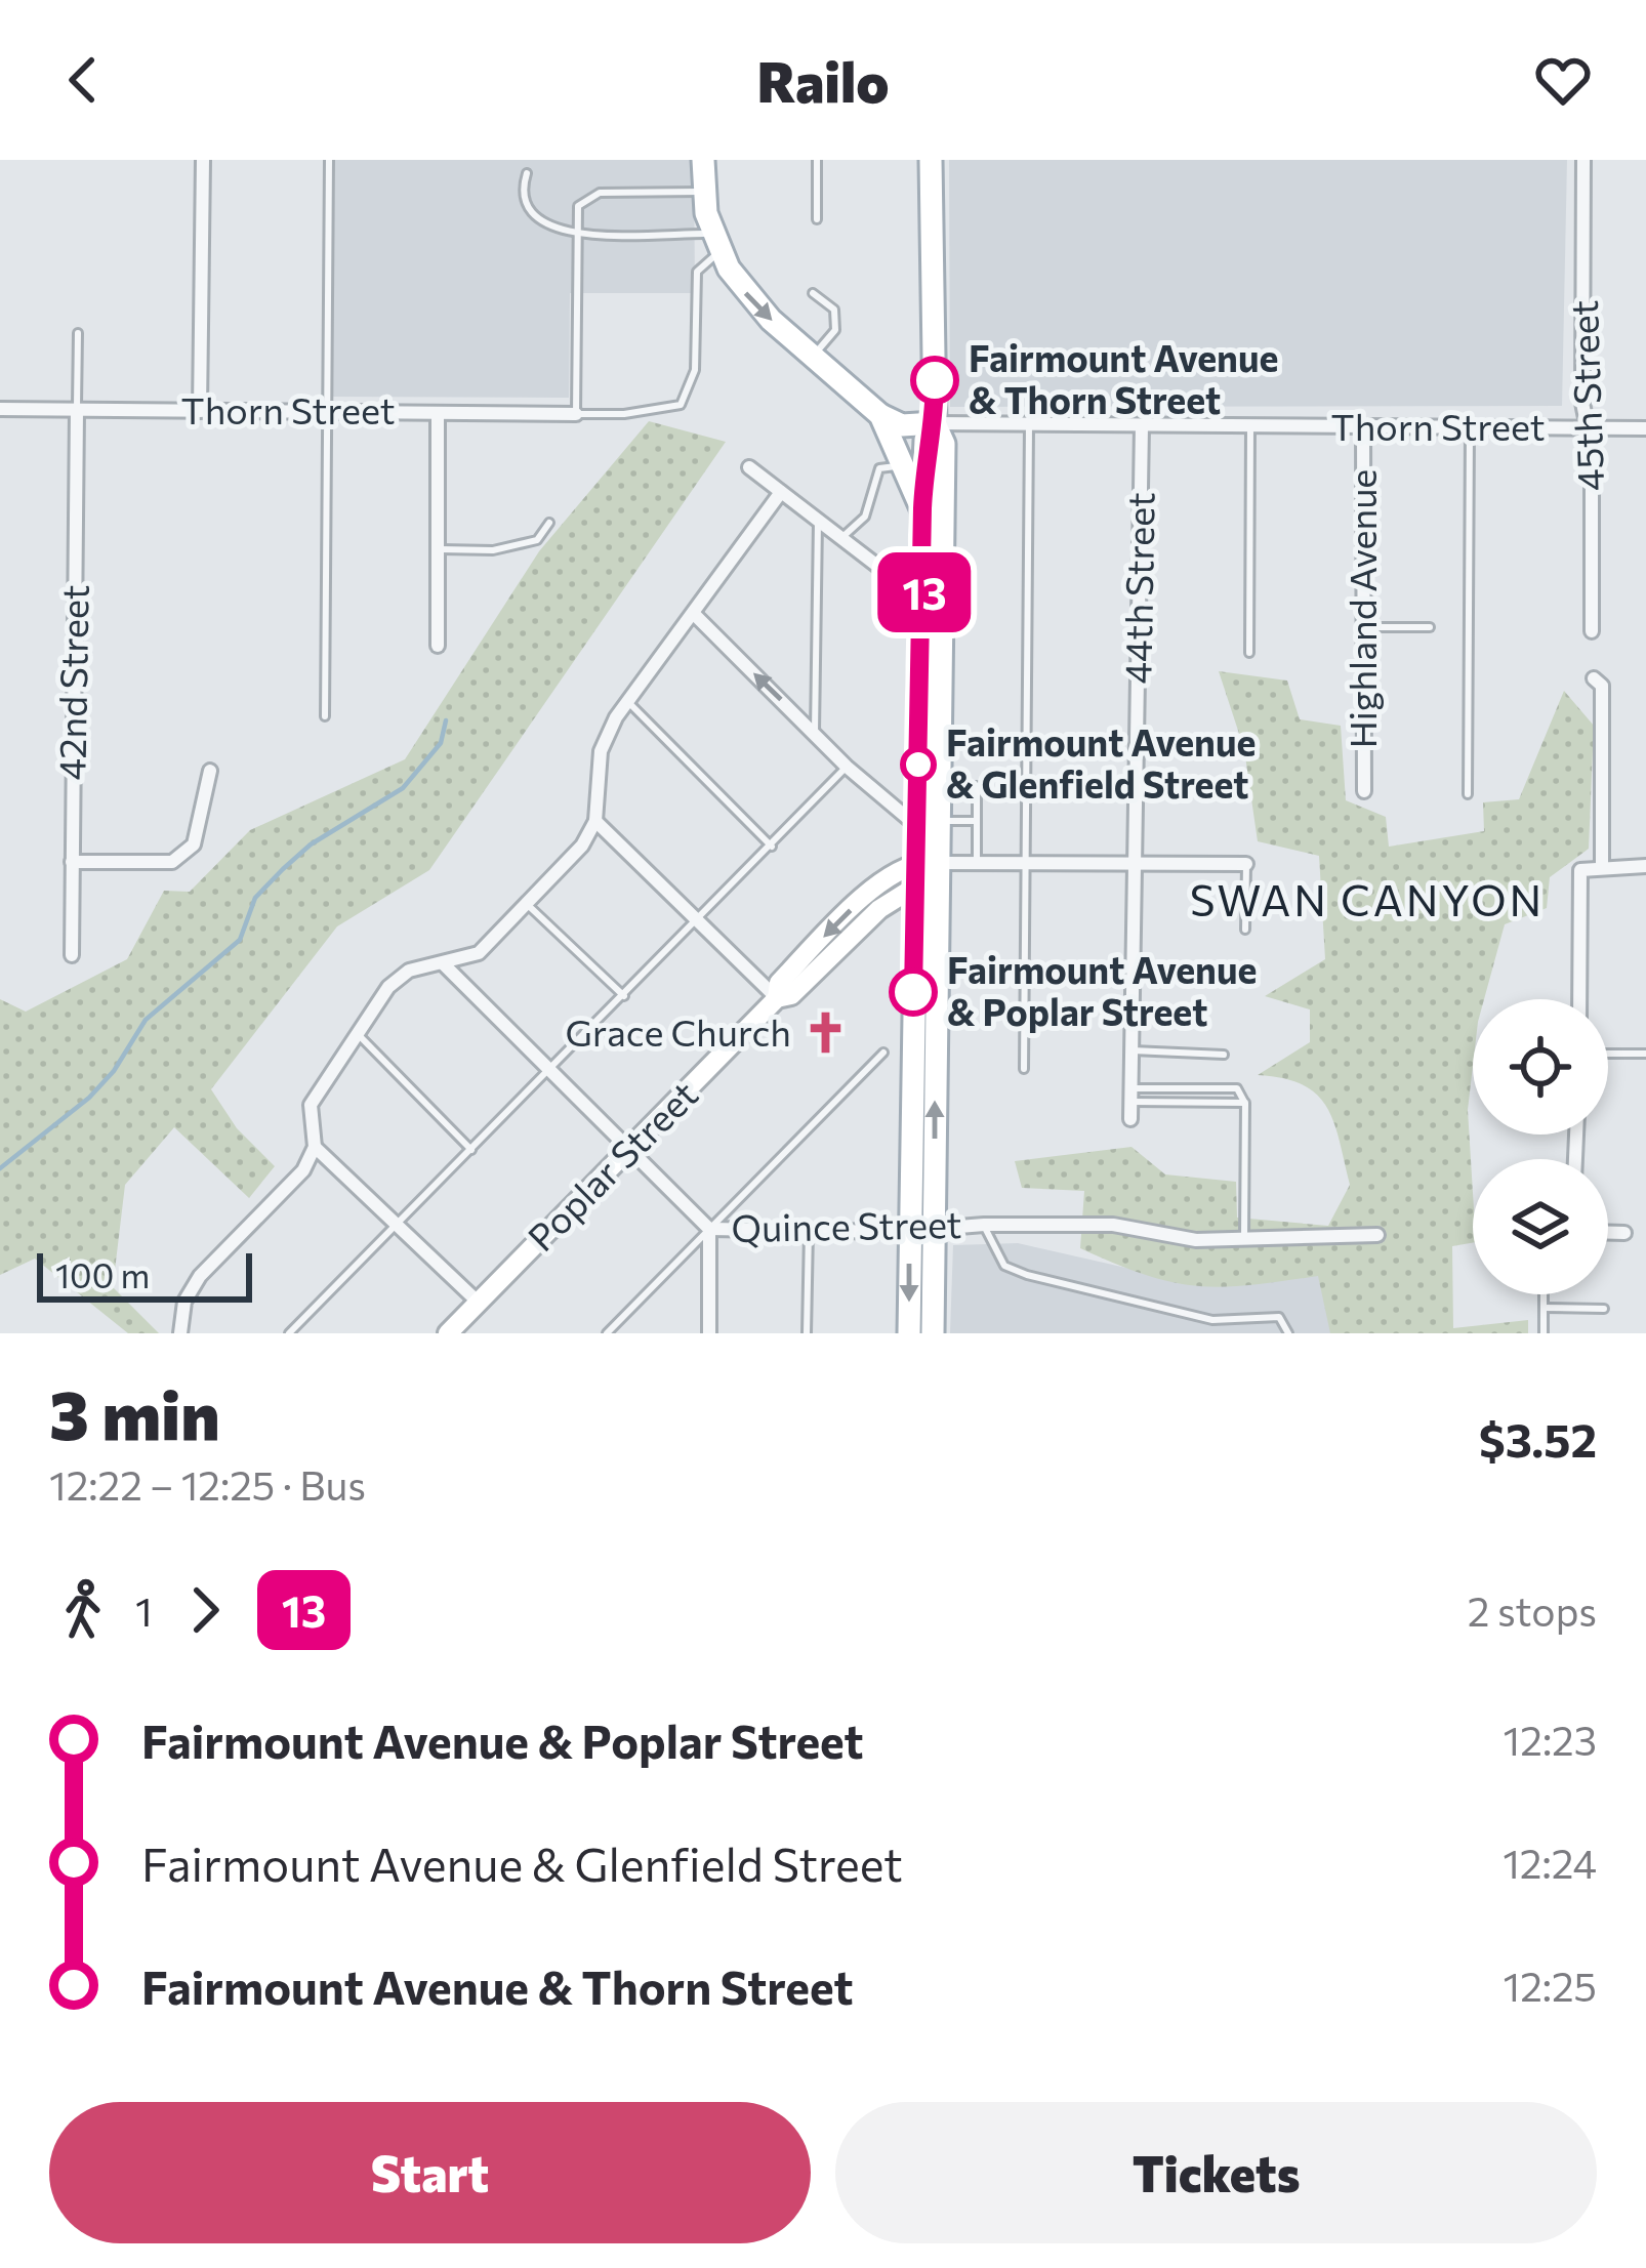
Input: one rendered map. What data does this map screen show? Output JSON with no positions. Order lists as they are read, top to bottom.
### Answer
{
  "streets": {
    "street": [
      "45th Street",
      "Thorn Street",
      "44th Street",
      "Highland Avenue",
      "42nd Street",
      "Poplar Street",
      "Quince Street"
    ]
  },
  "crossings": [
    ["45th Street", "Thorn Street"],
    ["Thorn Street", "44th Street"],
    ["Thorn Street", "Highland Avenue"],
    ["Thorn Street", "42nd Street"]
  ],
  "districts": ["SWAN CANYON"],
  "places": {
    "other": ["Fairmount Avenue & Thorn Street", "Fairmount Avenue & Glenfield Street", "Fairmount Avenue & Poplar Street"],
    "church": ["Grace Church"]
  },
  "lines": ["bus line 13"],
  "scale_bar": "100 m",
  "page": {
    "header": "Railo",
    "on_map": "13",
    "scale": "100 m",
    "heading": ["3 min", "12:22 – 12:25 · Bus", "$3.52"],
    "legs": ["1", "13", "2 stops"],
    "list": [
      {
        "name": "Fairmount Avenue & Poplar Street",
        "value": "12:23"
      },
      {
        "name": "Fairmount Avenue & Glenfield Street",
        "value": "12:24"
      },
      {
        "name": "Fairmount Avenue & Thorn Street",
        "value": "12:25"
      }
    ],
    "buttons": ["Start", "Tickets"]
  }
}
